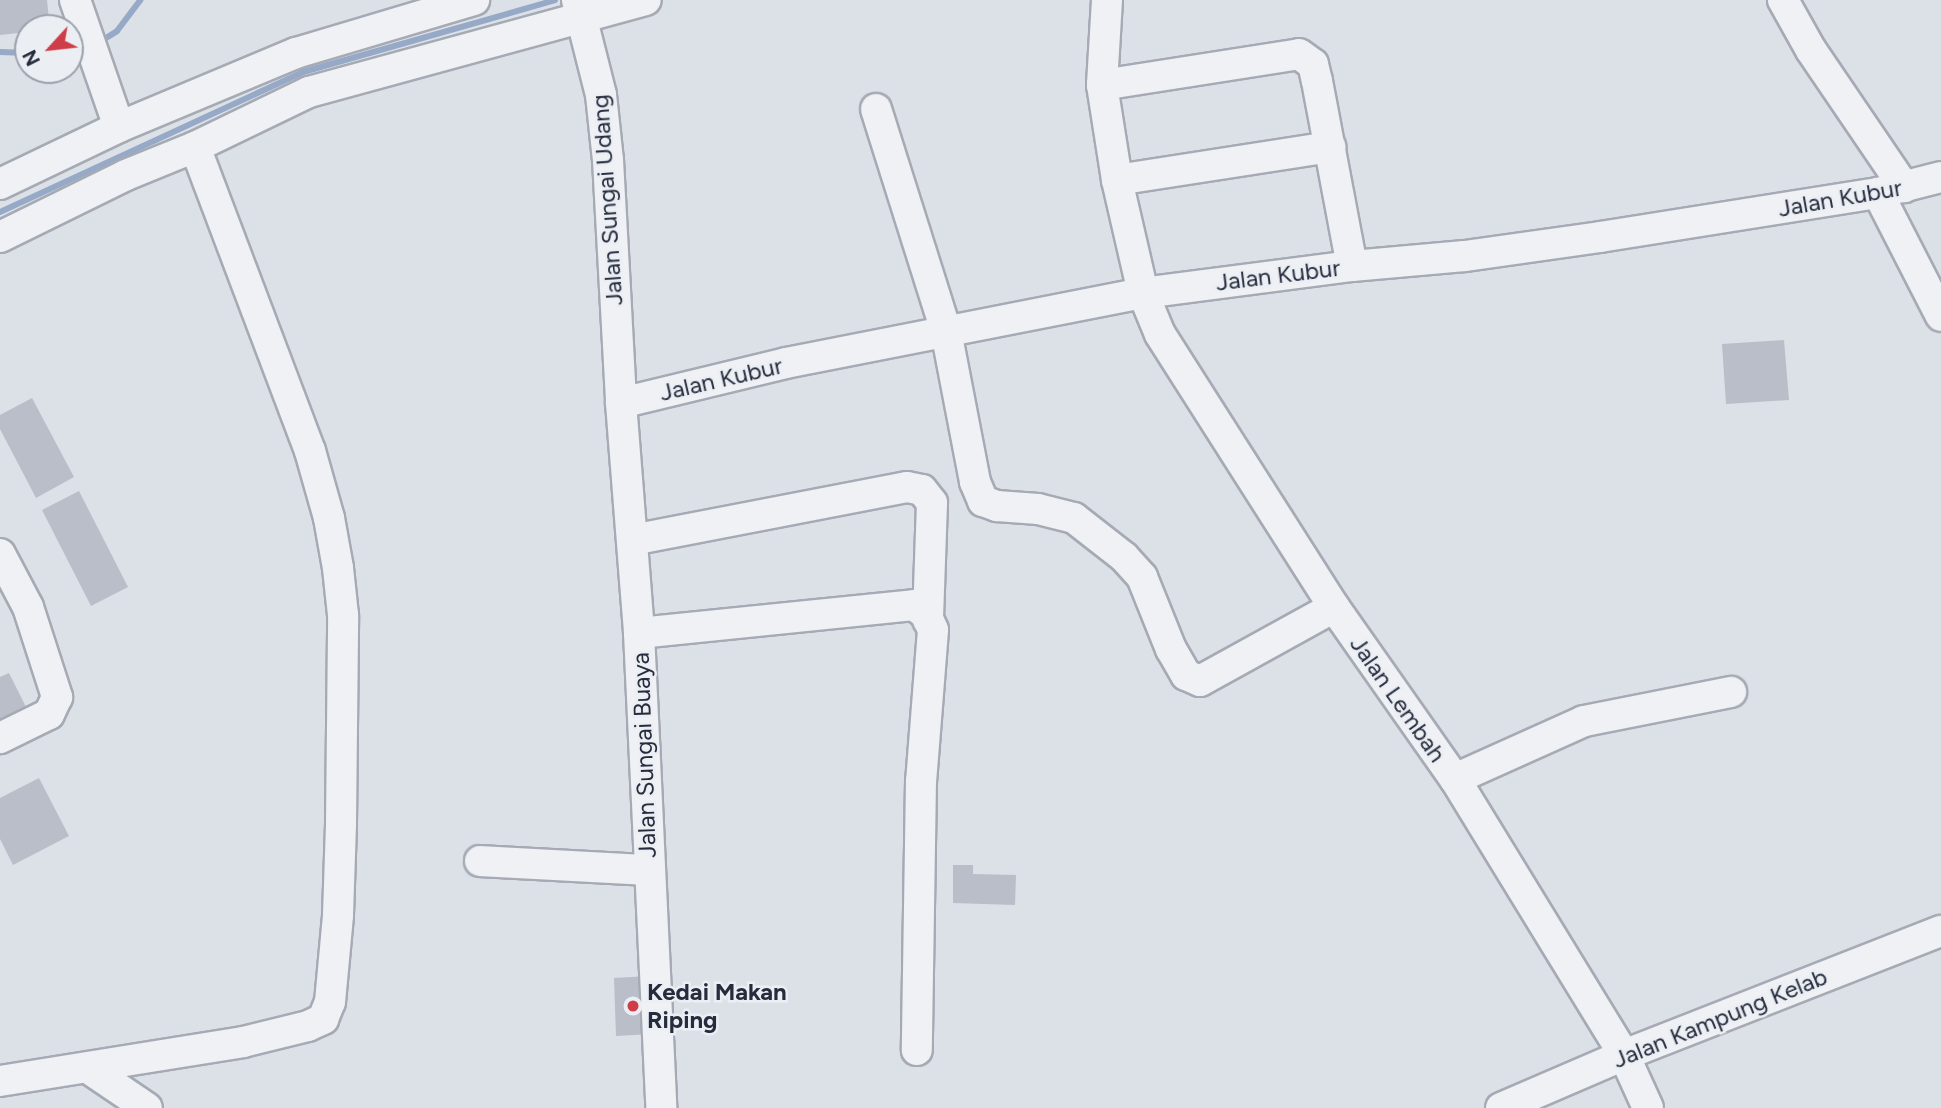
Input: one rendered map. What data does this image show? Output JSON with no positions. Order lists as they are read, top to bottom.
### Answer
{
  "streets": {
    "street": [
      "Jalan Kubur",
      "Jalan Sungai Udang",
      "Jalan Lembah",
      "Jalan Sungai Buaya",
      "Jalan Kampung Kelab"
    ]
  },
  "crossings": [
    ["Jalan Kubur", "Jalan Sungai Udang"],
    ["Jalan Kubur", "Jalan Lembah"],
    ["Jalan Kubur", "Jalan Sungai Buaya"],
    ["Jalan Sungai Udang", "Jalan Sungai Buaya"],
    ["Jalan Lembah", "Jalan Kampung Kelab"]
  ],
  "places": ["Kedai Makan Riping"],
  "north": "bottom left"
}
